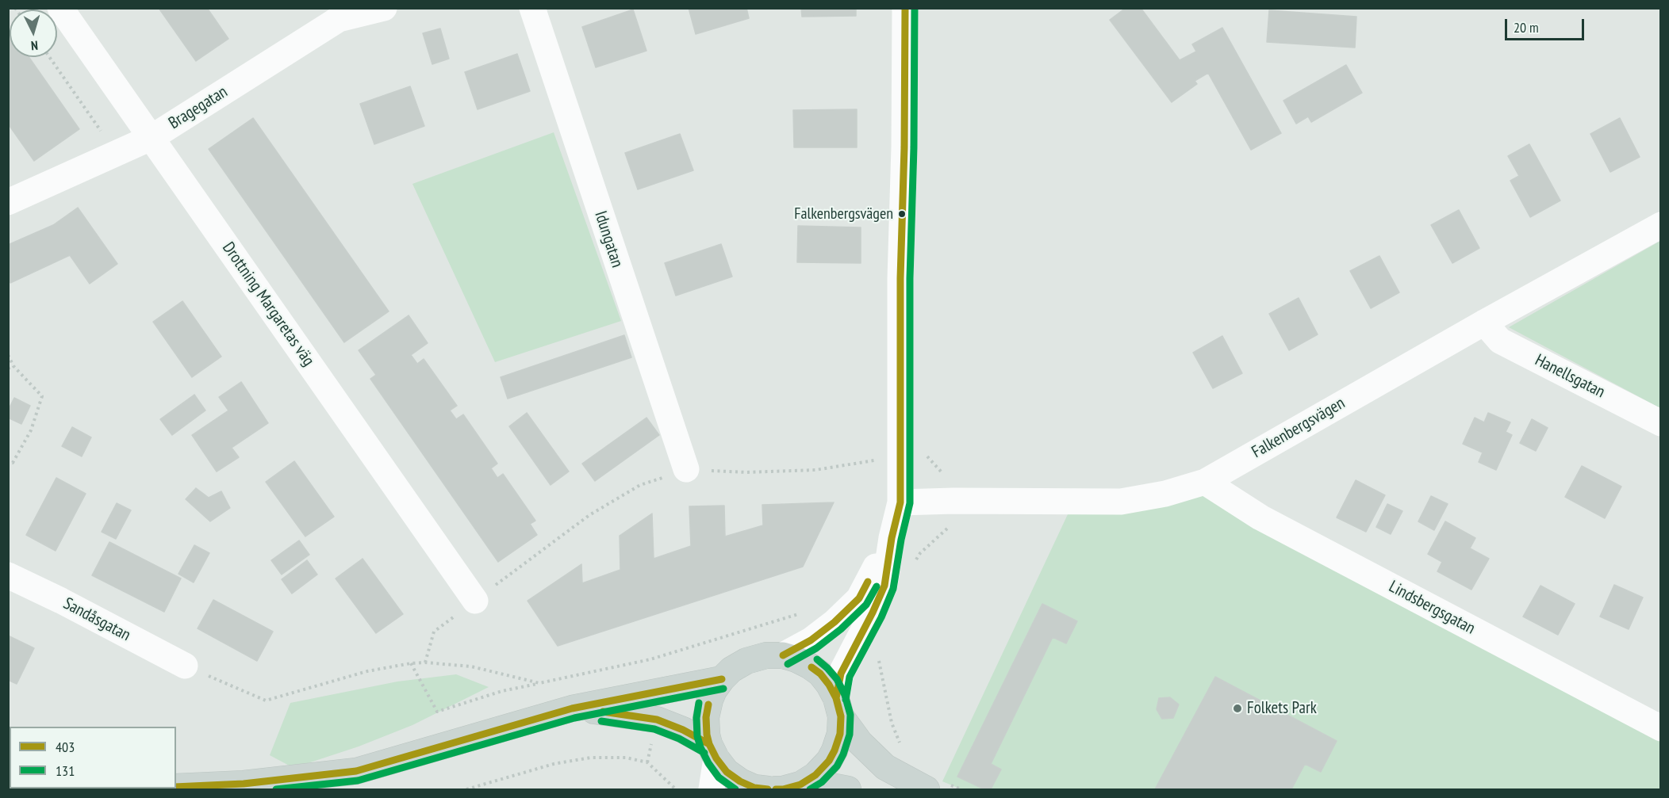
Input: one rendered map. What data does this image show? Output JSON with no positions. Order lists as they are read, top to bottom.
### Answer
{
  "streets": {
    "street": [
      "Bragegatan",
      "Idungatan",
      "Drottning Margaretas väg",
      "Hanellsgatan",
      "Falkenbergsvägen",
      "Lindsbergsgatan",
      "Sandåsgatan"
    ]
  },
  "crossings": [
    ["Bragegatan", "Drottning Margaretas väg"],
    ["Hanellsgatan", "Falkenbergsvägen"],
    ["Falkenbergsvägen", "Lindsbergsgatan"]
  ],
  "places": ["Falkenbergsvägen", "Folkets Park"],
  "lines": ["transit line 403", "transit line 131"],
  "legend": ["403", "131"],
  "scale_bar": "20 m",
  "north": "bottom"
}
